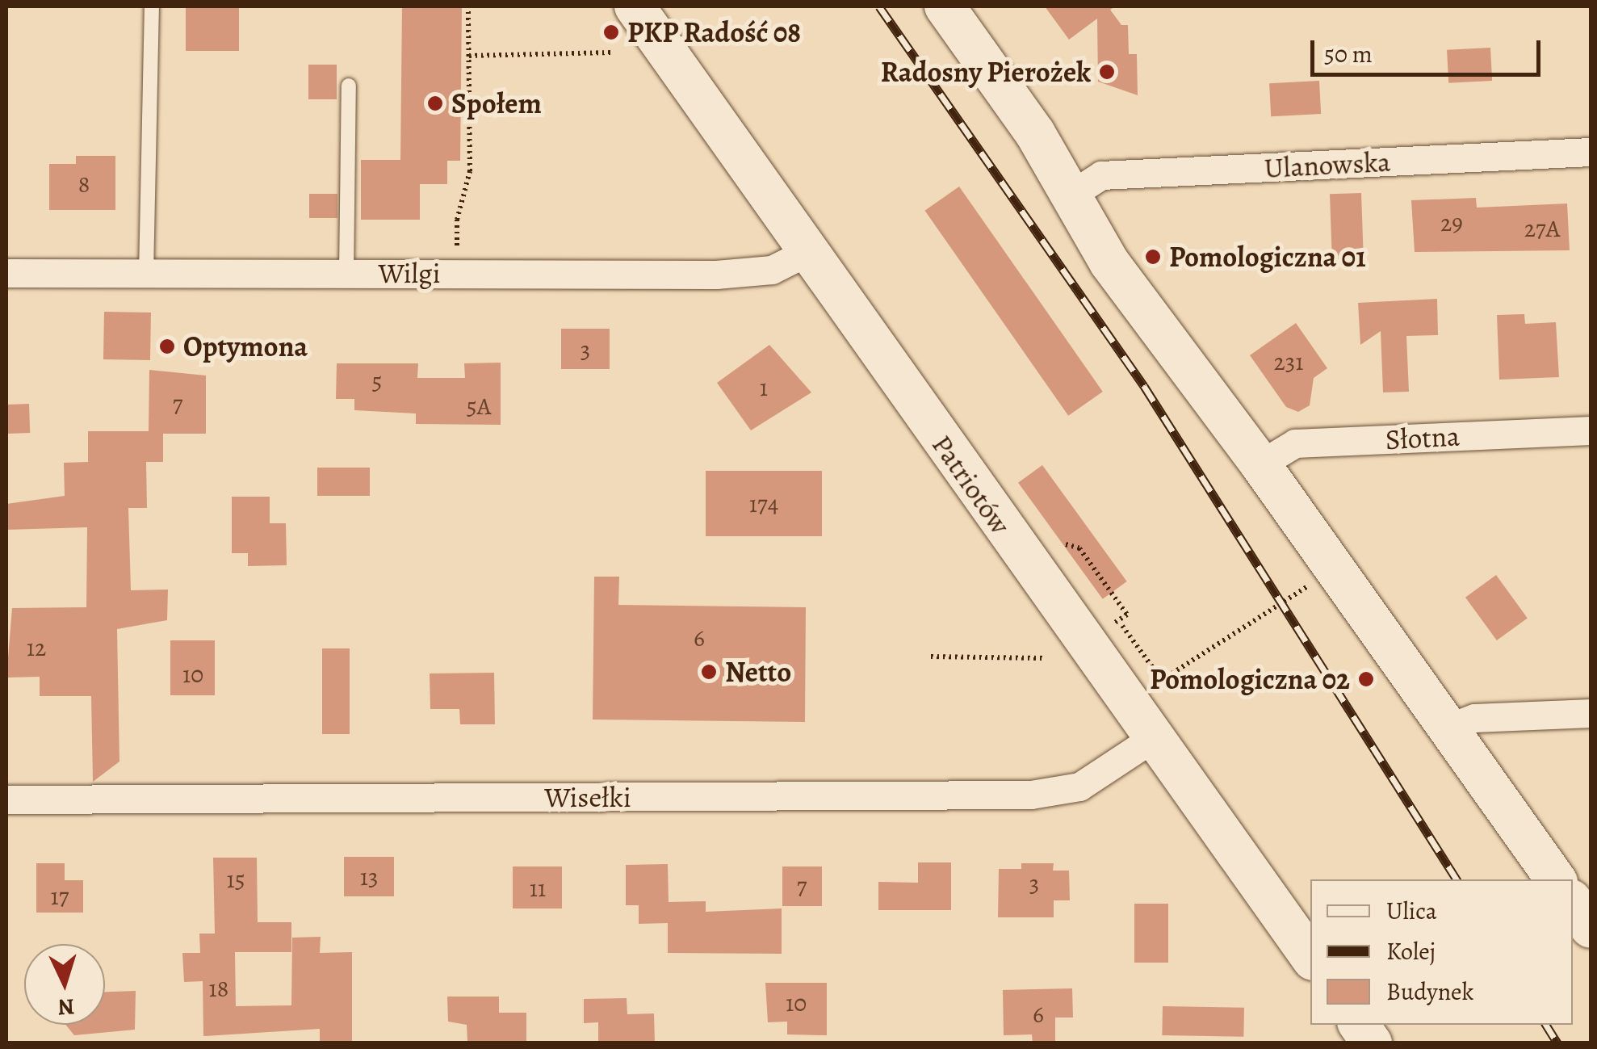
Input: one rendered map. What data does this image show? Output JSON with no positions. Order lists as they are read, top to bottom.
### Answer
{
  "streets": {
    "main road": ["Patriotów"],
    "street": [
      "Ulanowska",
      "Wilgi",
      "Słotna",
      "Wisełki"
    ]
  },
  "crossings": [
    ["Wilgi", "Patriotów"],
    ["Patriotów", "Wisełki"]
  ],
  "places": [
    "PKP Radość 08",
    "Radosny Pierożek",
    "Społem",
    "Pomologiczna 01",
    "Optymona",
    "Netto",
    "Pomologiczna 02"
  ],
  "house_numbers": [
    "8",
    "29",
    "27A",
    "3",
    "231",
    "5",
    "1",
    "7",
    "5A",
    "174",
    "6",
    "12",
    "10",
    "13",
    "15",
    "3",
    "7",
    "11",
    "17",
    "18",
    "10",
    "6"
  ],
  "legend": ["Ulica", "Kolej", "Budynek"],
  "scale_bar": "50 m",
  "north": "bottom"
}
